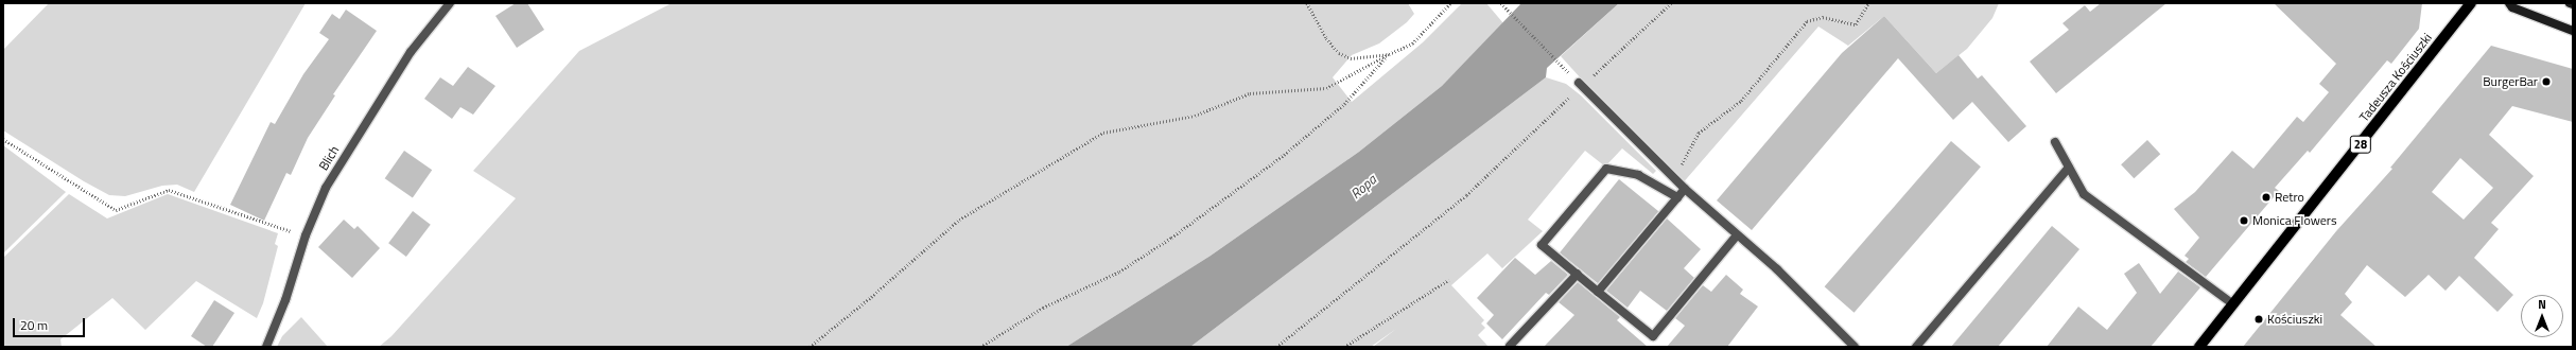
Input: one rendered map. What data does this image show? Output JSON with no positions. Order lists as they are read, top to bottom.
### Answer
{
  "streets": {
    "main road": ["Tadeusza Kościuszki", "28"],
    "street": ["Blich"]
  },
  "water": ["Ropa"],
  "places": [
    "BurgerBar",
    "Retro",
    "Monica Flowers",
    "Kościuszki"
  ],
  "scale_bar": "20 m",
  "north": "top"
}
